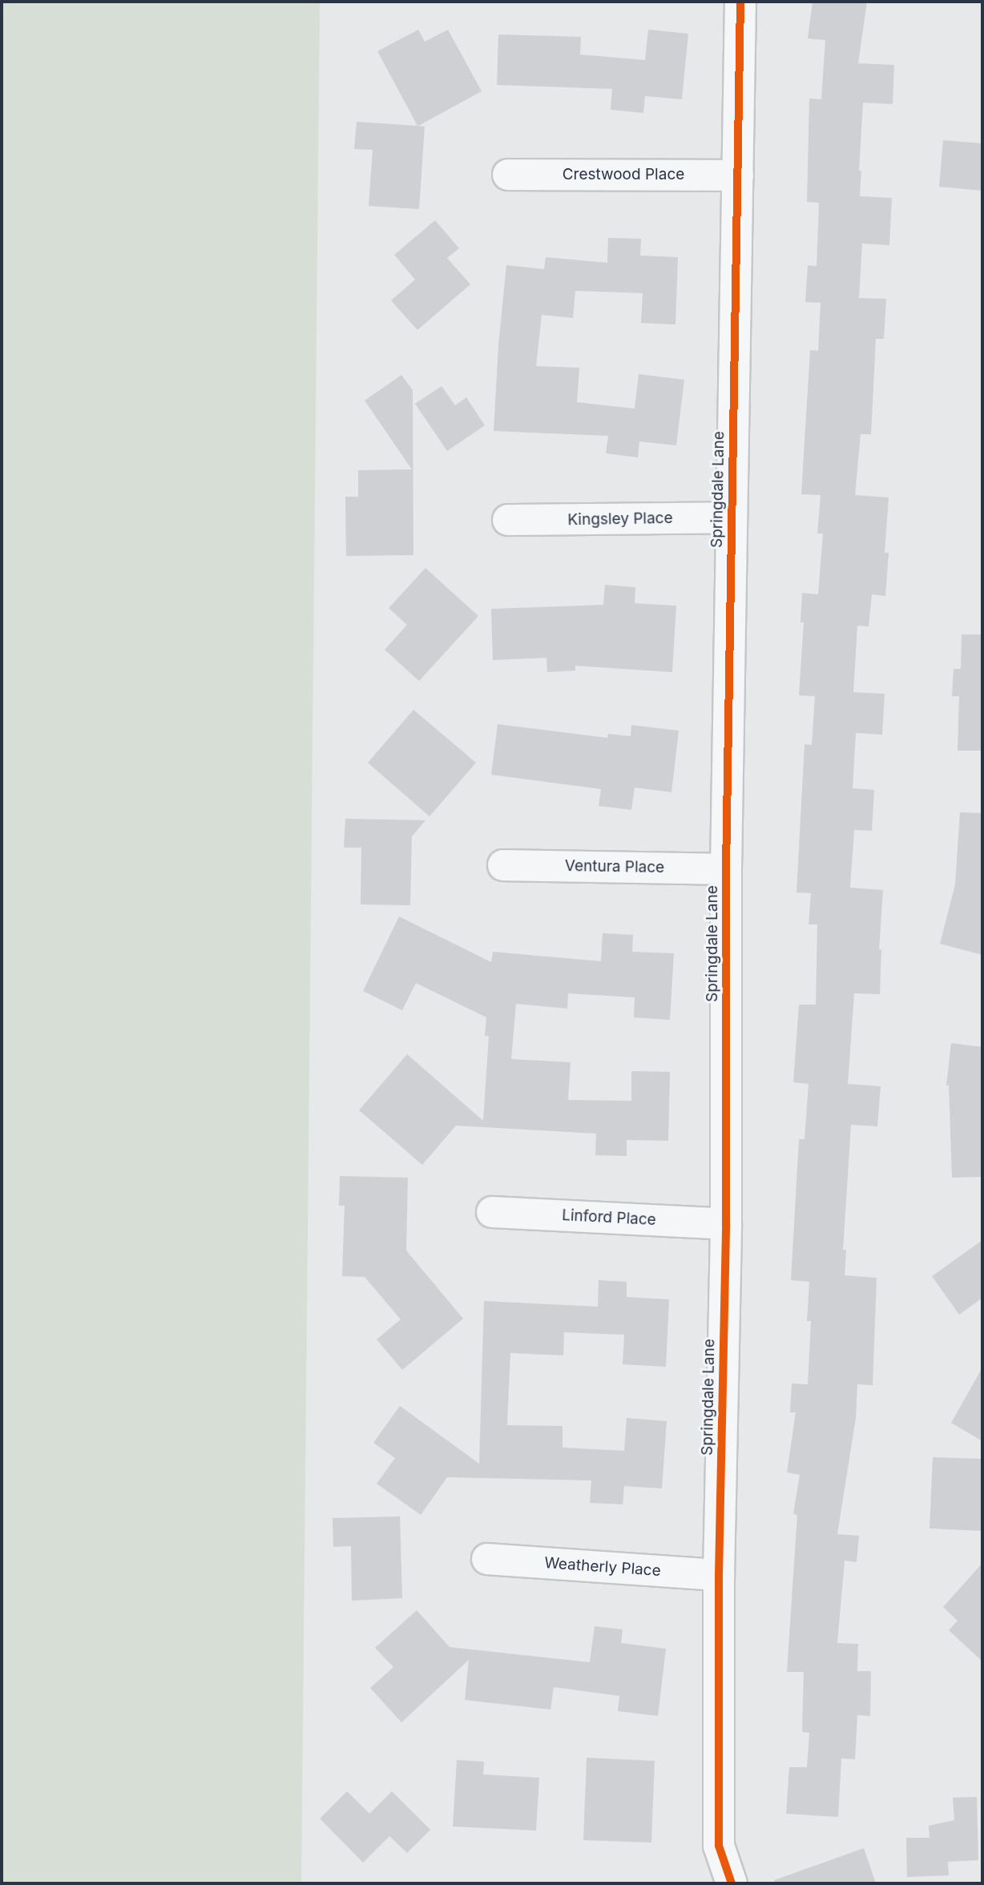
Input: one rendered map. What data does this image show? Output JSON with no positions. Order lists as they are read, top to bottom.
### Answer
{
  "streets": {
    "street": [
      "Crestwood Place",
      "Springdale Lane",
      "Kingsley Place",
      "Ventura Place",
      "Linford Place",
      "Weatherly Place"
    ]
  },
  "crossings": [
    ["Crestwood Place", "Springdale Lane"],
    ["Springdale Lane", "Kingsley Place"],
    ["Springdale Lane", "Ventura Place"],
    ["Springdale Lane", "Linford Place"],
    ["Springdale Lane", "Weatherly Place"]
  ]
}
